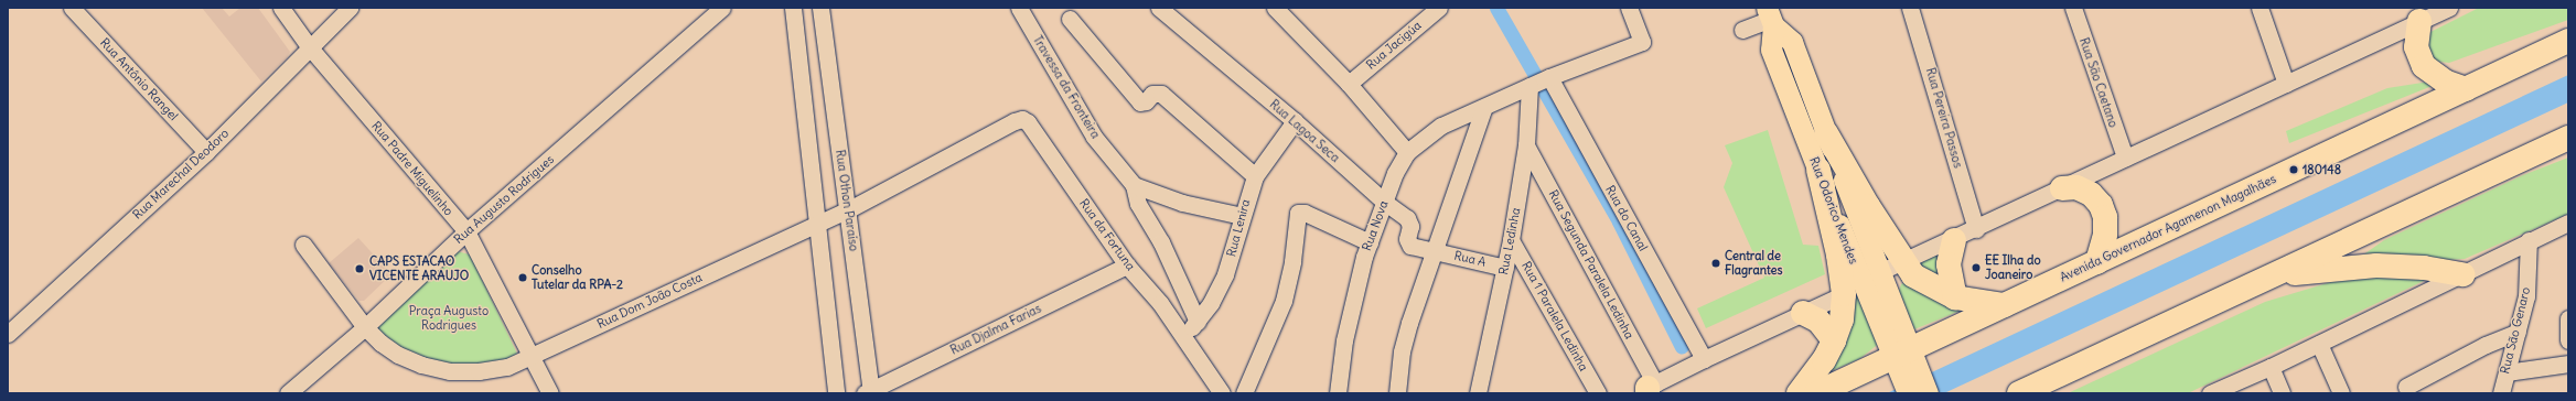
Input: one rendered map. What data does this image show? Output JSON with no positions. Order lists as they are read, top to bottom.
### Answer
{
  "streets": {
    "highway": ["Avenida Governador Agamenon Magalhães"],
    "main road": ["Rua Odorico Mendes"],
    "street": [
      "Rua Jacigúa",
      "Rua Antônio Rangel",
      "Rua São Caetano",
      "Travessa da Fronteira",
      "Rua Pereira Passos",
      "Rua Lagoa Seca",
      "Rua Padre Miguelinho",
      "Rua Marechal Deodoro",
      "Rua Augusto Rodrigues",
      "Rua Othon Paraíso",
      "Rua do Canal",
      "Rua Nova",
      "Rua Lenira",
      "Rua da Fortuna",
      "Rua Ledinha",
      "Rua A",
      "Rua Segunda Paralela Ledinha",
      "Rua Dom João Costa",
      "Rua 1 Paralela Ledinha",
      "Rua Djalma Farias",
      "Rua São Genaro"
    ]
  },
  "crossings": [
    ["Rua Antônio Rangel", "Rua Marechal Deodoro"],
    ["Travessa da Fronteira", "Rua Lenira"],
    ["Rua Lagoa Seca", "Rua Nova"],
    ["Rua Lagoa Seca", "Rua Lenira"],
    ["Rua Lagoa Seca", "Rua A"],
    ["Rua Padre Miguelinho", "Rua Marechal Deodoro"],
    ["Rua Padre Miguelinho", "Rua Augusto Rodrigues"],
    ["Rua Padre Miguelinho", "Rua Dom João Costa"],
    ["Rua Augusto Rodrigues", "Rua Dom João Costa"],
    ["Rua Othon Paraíso", "Rua Dom João Costa"],
    ["Rua Othon Paraíso", "Rua Djalma Farias"],
    ["Rua Odorico Mendes", "Avenida Governador Agamenon Magalhães"],
    ["Rua do Canal", "Rua Nova"],
    ["Rua do Canal", "Rua Ledinha"],
    ["Rua Nova", "Rua Ledinha"],
    ["Rua Lenira", "Rua da Fortuna"],
    ["Rua da Fortuna", "Rua Dom João Costa"],
    ["Rua da Fortuna", "Rua Djalma Farias"],
    ["Rua Ledinha", "Rua A"],
    ["Rua Ledinha", "Rua Segunda Paralela Ledinha"],
    ["Rua Ledinha", "Rua 1 Paralela Ledinha"]
  ],
  "parks": ["Praça Augusto Rodrigues"],
  "places": [
    "180148",
    "Central de Flagrantes",
    "EE Ilha do Joaneiro",
    "CAPS ESTACAO VICENTE ARAUJO",
    "Conselho Tutelar da RPA-2"
  ]
}
